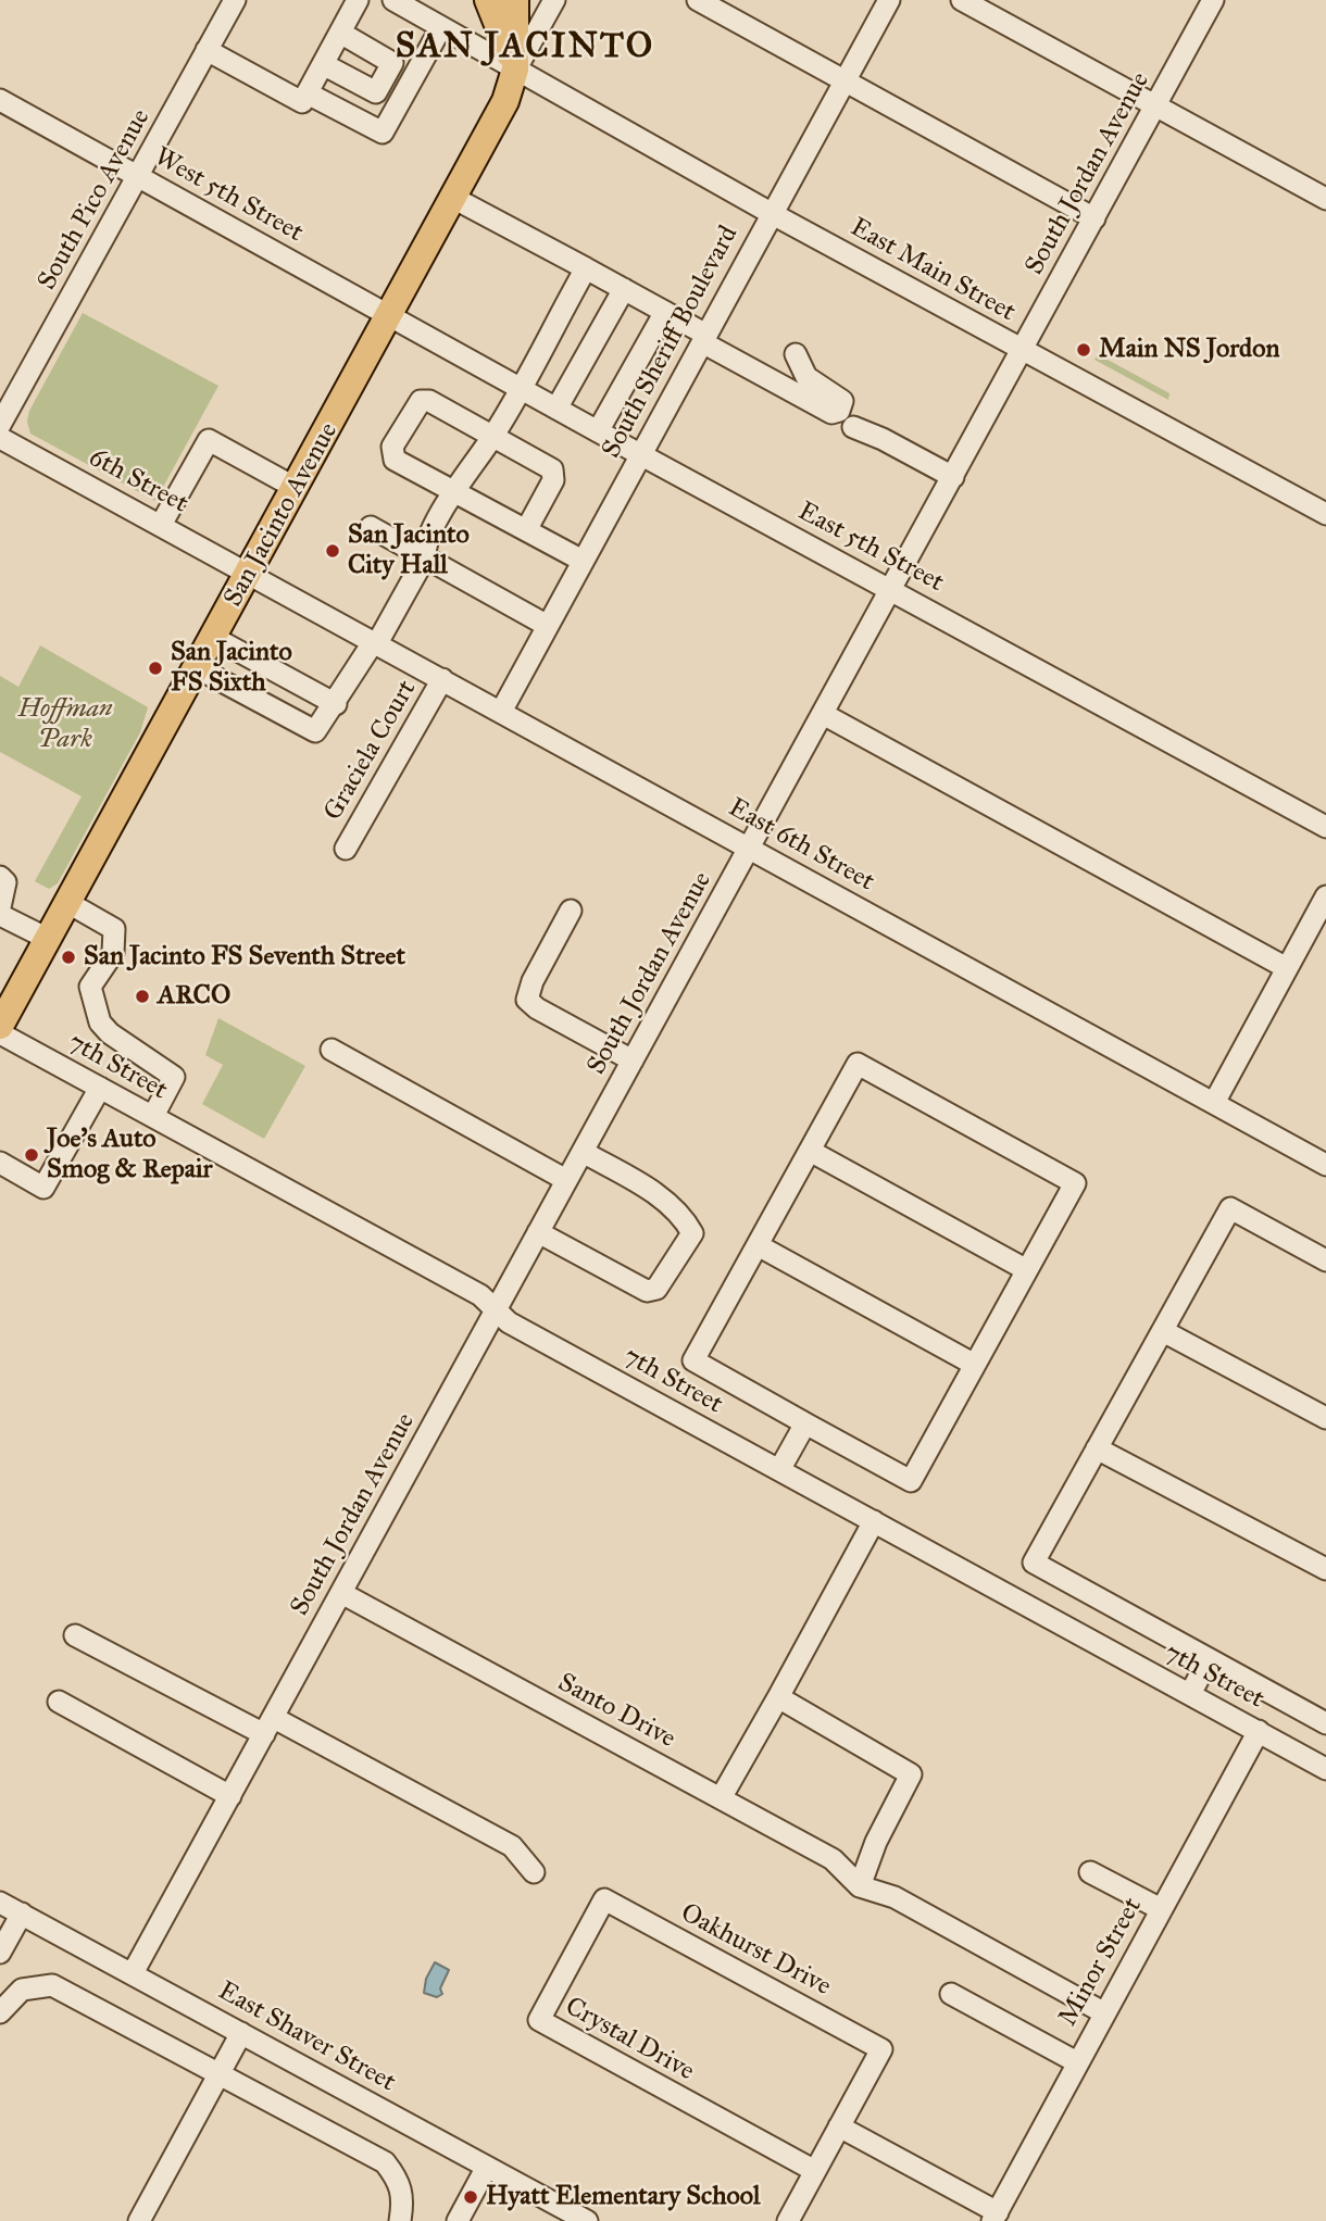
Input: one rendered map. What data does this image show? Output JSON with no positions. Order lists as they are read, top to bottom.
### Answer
{
  "streets": {
    "main road": ["San Jacinto Avenue"],
    "street": [
      "South Jordan Avenue",
      "West 5th Street",
      "South Pico Avenue",
      "East Main Street",
      "South Sheriff Boulevard",
      "6th Street",
      "East 5th Street",
      "Graciela Court",
      "East 6th Street",
      "7th Street",
      "Santo Drive",
      "Oakhurst Drive",
      "Minor Street",
      "East Shaver Street",
      "Crystal Drive"
    ]
  },
  "crossings": [
    ["South Jordan Avenue", "East Main Street"],
    ["South Jordan Avenue", "East 5th Street"],
    ["South Jordan Avenue", "East 6th Street"],
    ["South Jordan Avenue", "7th Street"],
    ["South Jordan Avenue", "Santo Drive"],
    ["South Jordan Avenue", "East Shaver Street"],
    ["West 5th Street", "South Pico Avenue"],
    ["West 5th Street", "San Jacinto Avenue"],
    ["West 5th Street", "East 5th Street"],
    ["East Main Street", "South Sheriff Boulevard"],
    ["East Main Street", "San Jacinto Avenue"],
    ["South Sheriff Boulevard", "East 5th Street"],
    ["South Sheriff Boulevard", "East 6th Street"],
    ["6th Street", "San Jacinto Avenue"],
    ["6th Street", "East 6th Street"],
    ["San Jacinto Avenue", "East 5th Street"],
    ["San Jacinto Avenue", "East 6th Street"],
    ["Graciela Court", "East 6th Street"],
    ["7th Street", "Minor Street"],
    ["Oakhurst Drive", "Crystal Drive"]
  ],
  "districts": ["SAN JACINTO"],
  "parks": ["Hoffman Park"],
  "places": [
    "Main NS Jordon",
    "San Jacinto City Hall",
    "San Jacinto FS Sixth",
    "San Jacinto FS Seventh Street",
    "ARCO",
    "Joe's Auto Smog & Repair",
    "Hyatt Elementary School"
  ]
}
